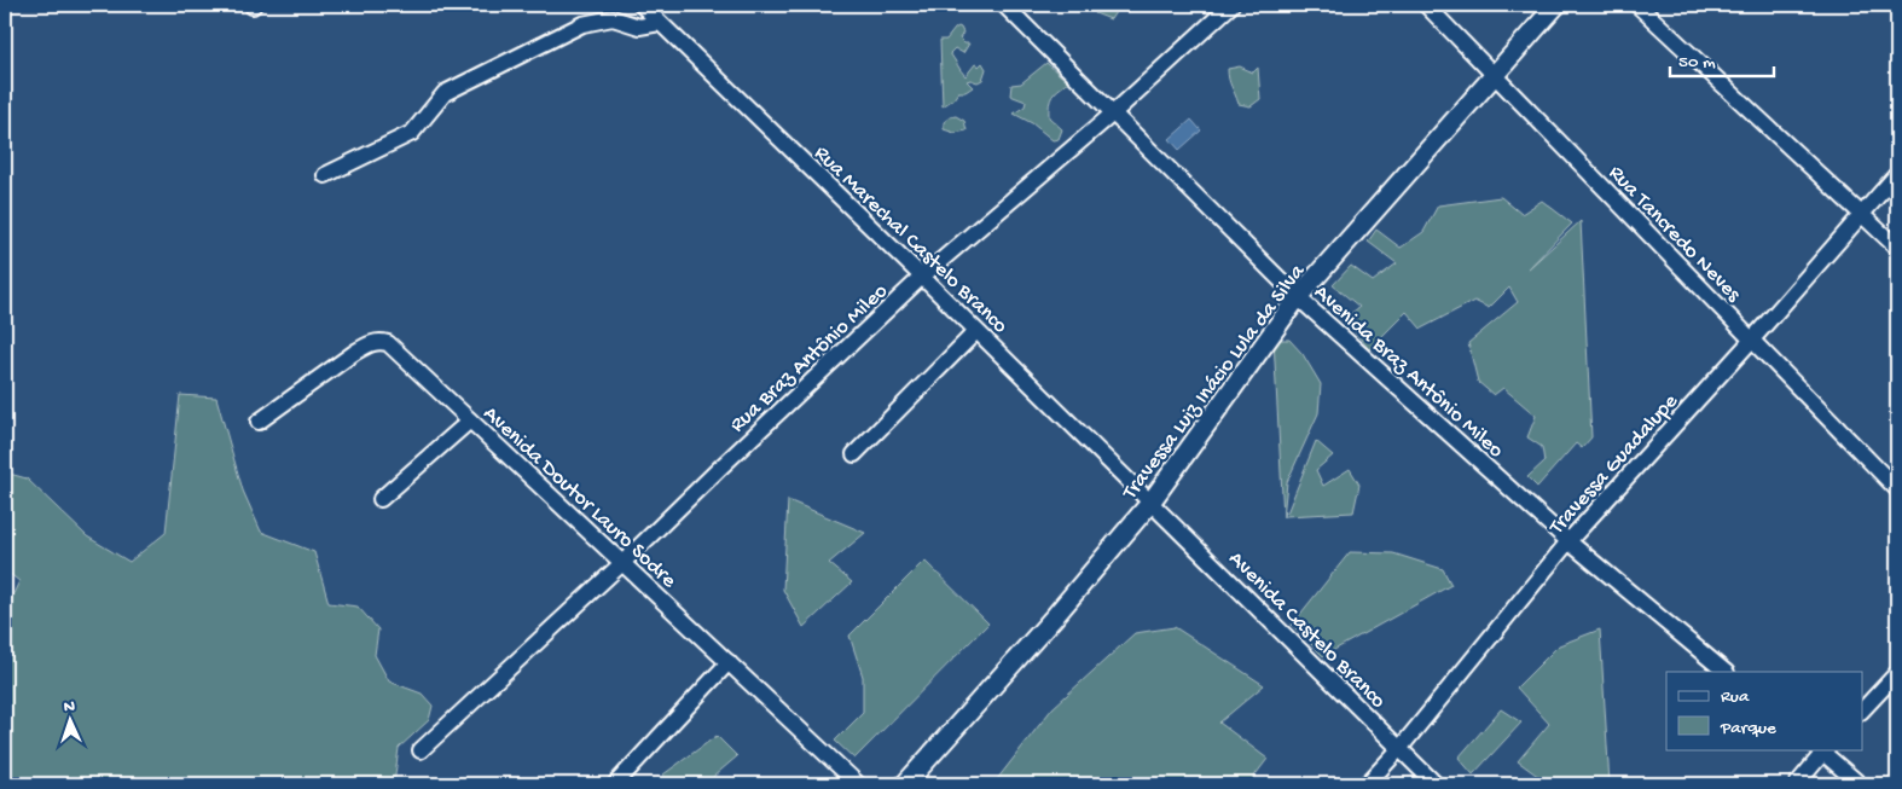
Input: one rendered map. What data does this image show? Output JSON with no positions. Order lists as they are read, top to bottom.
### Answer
{
  "streets": {
    "street": [
      "Rua Tancredo Neves",
      "Rua Marechal Castelo Branco",
      "Rua Braz Antônio Mileo",
      "Avenida Braz Antônio Mileo",
      "Travessa Luiz Inácio Lula da Silva",
      "Travessa Guadalupe",
      "Avenida Doutor Lauro Sodre",
      "Avenida Castelo Branco"
    ]
  },
  "crossings": [
    ["Rua Tancredo Neves", "Travessa Luiz Inácio Lula da Silva"],
    ["Rua Tancredo Neves", "Travessa Guadalupe"],
    ["Rua Marechal Castelo Branco", "Rua Braz Antônio Mileo"],
    ["Rua Marechal Castelo Branco", "Travessa Luiz Inácio Lula da Silva"],
    ["Rua Marechal Castelo Branco", "Avenida Castelo Branco"],
    ["Rua Braz Antônio Mileo", "Avenida Braz Antônio Mileo"],
    ["Rua Braz Antônio Mileo", "Avenida Doutor Lauro Sodre"],
    ["Avenida Braz Antônio Mileo", "Travessa Luiz Inácio Lula da Silva"],
    ["Avenida Braz Antônio Mileo", "Travessa Guadalupe"],
    ["Travessa Luiz Inácio Lula da Silva", "Avenida Castelo Branco"],
    ["Travessa Guadalupe", "Avenida Castelo Branco"]
  ],
  "legend": ["Rua", "Parque"],
  "scale_bar": "50 m",
  "north": "top"
}
